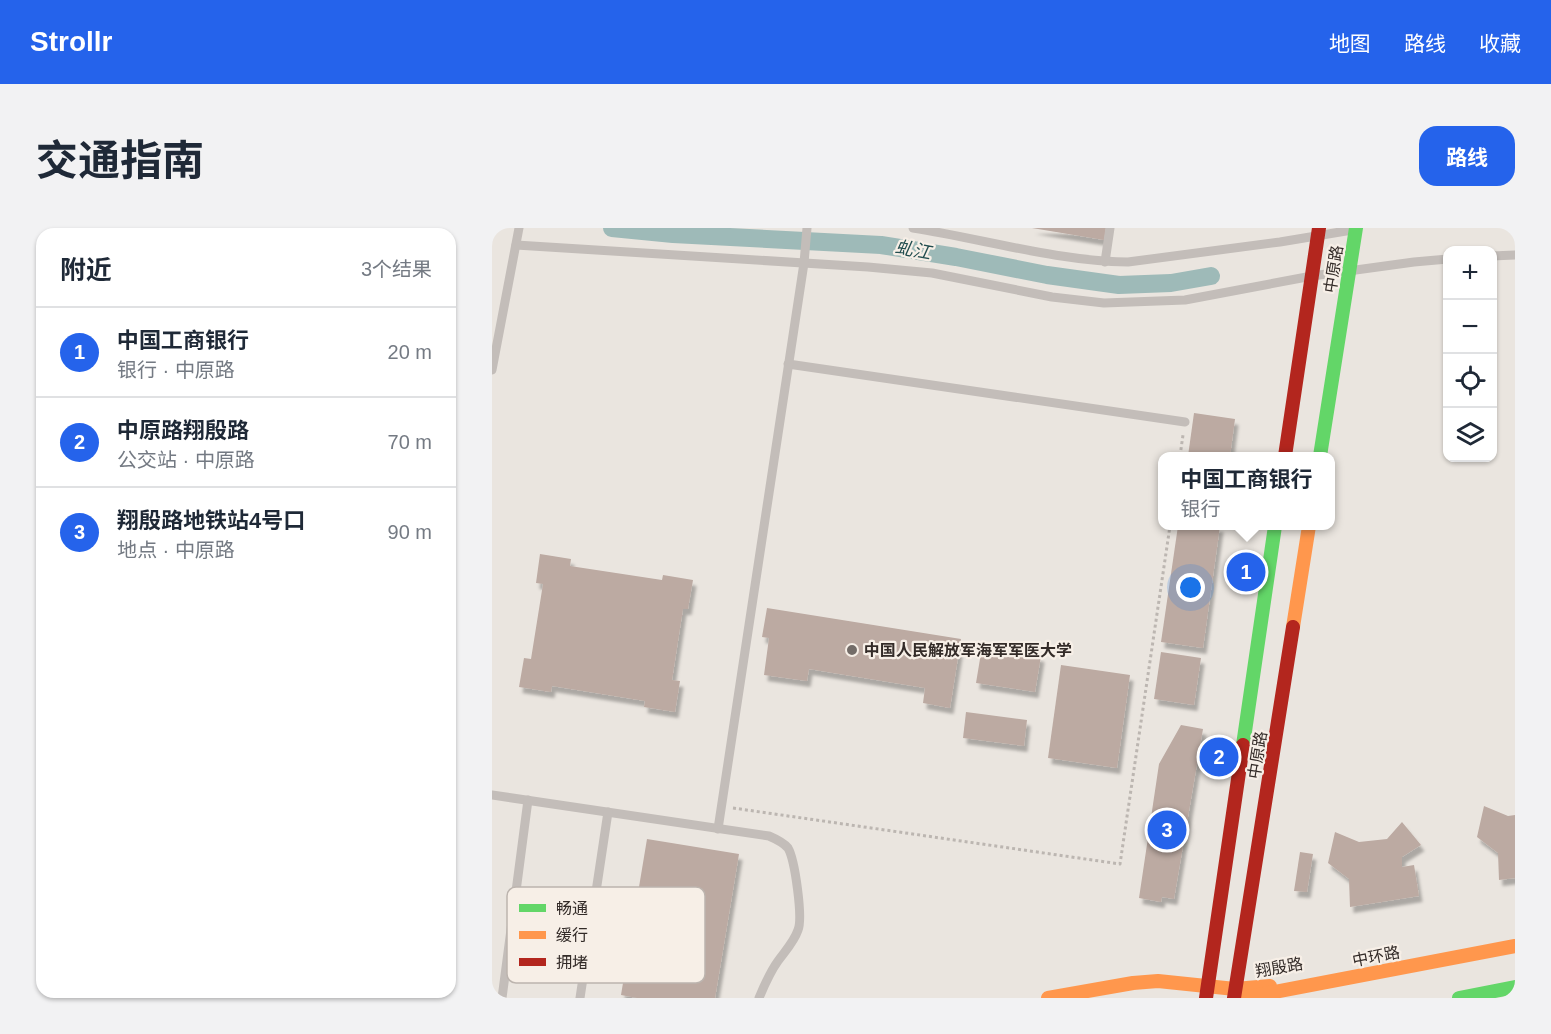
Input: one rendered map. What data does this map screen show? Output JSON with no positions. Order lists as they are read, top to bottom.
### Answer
{
  "streets": {
    "main road": ["中原路", "中环路", "翔殷路"]
  },
  "crossings": [
    ["中原路", "中环路"],
    ["中原路", "翔殷路"],
    ["中环路", "翔殷路"]
  ],
  "water": ["虬江"],
  "places": ["中国人民解放军海军军医大学"],
  "legend": ["畅通", "缓行", "拥堵"],
  "page": {
    "header": "Strollr",
    "nav": ["地图", "路线", "收藏"],
    "title": "交通指南",
    "buttons": "路线",
    "heading": ["附近", "3个结果"],
    "map_buttons": ["+", "−"],
    "list": [
      {
        "mark": "1",
        "name": "中国工商银行",
        "note": "银行 · 中原路",
        "value": "20 m"
      },
      {
        "mark": "2",
        "name": "中原路翔殷路",
        "note": "公交站 · 中原路",
        "value": "70 m"
      },
      {
        "mark": "3",
        "name": "翔殷路地铁站4号口",
        "note": "地点 · 中原路",
        "value": "90 m"
      }
    ],
    "popup": ["中国工商银行", "银行"],
    "pins": ["1", "2", "3"]
  }
}
